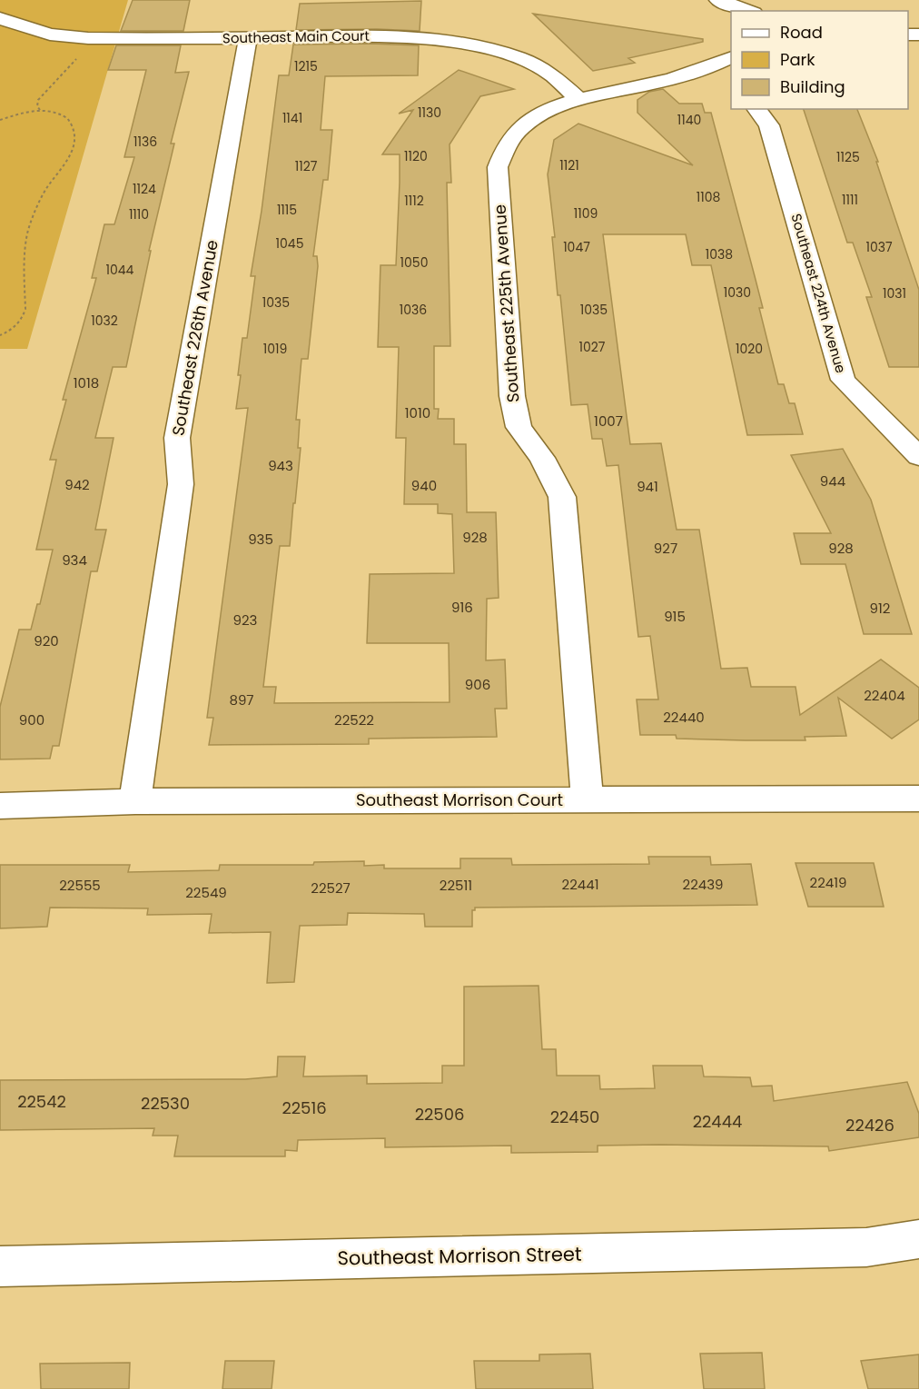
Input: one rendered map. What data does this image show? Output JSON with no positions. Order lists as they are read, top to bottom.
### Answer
{
  "streets": {
    "street": [
      "Southeast Main Court",
      "Southeast 224th Avenue",
      "Southeast 225th Avenue",
      "Southeast 226th Avenue",
      "Southeast Morrison Court",
      "Southeast Morrison Street"
    ]
  },
  "crossings": [
    ["Southeast Main Court", "Southeast 225th Avenue"],
    ["Southeast Main Court", "Southeast 226th Avenue"],
    ["Southeast 225th Avenue", "Southeast Morrison Court"],
    ["Southeast 226th Avenue", "Southeast Morrison Court"]
  ],
  "house_numbers": [
    "1215",
    "1130",
    "1141",
    "1140",
    "1136",
    "1120",
    "1125",
    "1121",
    "1127",
    "1124",
    "1108",
    "1111",
    "1112",
    "1115",
    "1109",
    "1110",
    "1045",
    "1047",
    "1037",
    "1038",
    "1050",
    "1044",
    "1030",
    "1031",
    "1035",
    "1036",
    "1035",
    "1032",
    "1027",
    "1019",
    "1020",
    "1018",
    "1010",
    "1007",
    "943",
    "944",
    "942",
    "940",
    "941",
    "928",
    "935",
    "927",
    "928",
    "934",
    "916",
    "912",
    "915",
    "923",
    "920",
    "906",
    "22404",
    "897",
    "22440",
    "900",
    "22522",
    "22419",
    "22441",
    "22439",
    "22555",
    "22511",
    "22527",
    "22549",
    "22542",
    "22530",
    "22516",
    "22506",
    "22450",
    "22444",
    "22426"
  ],
  "legend": ["Road", "Park", "Building"]
}
